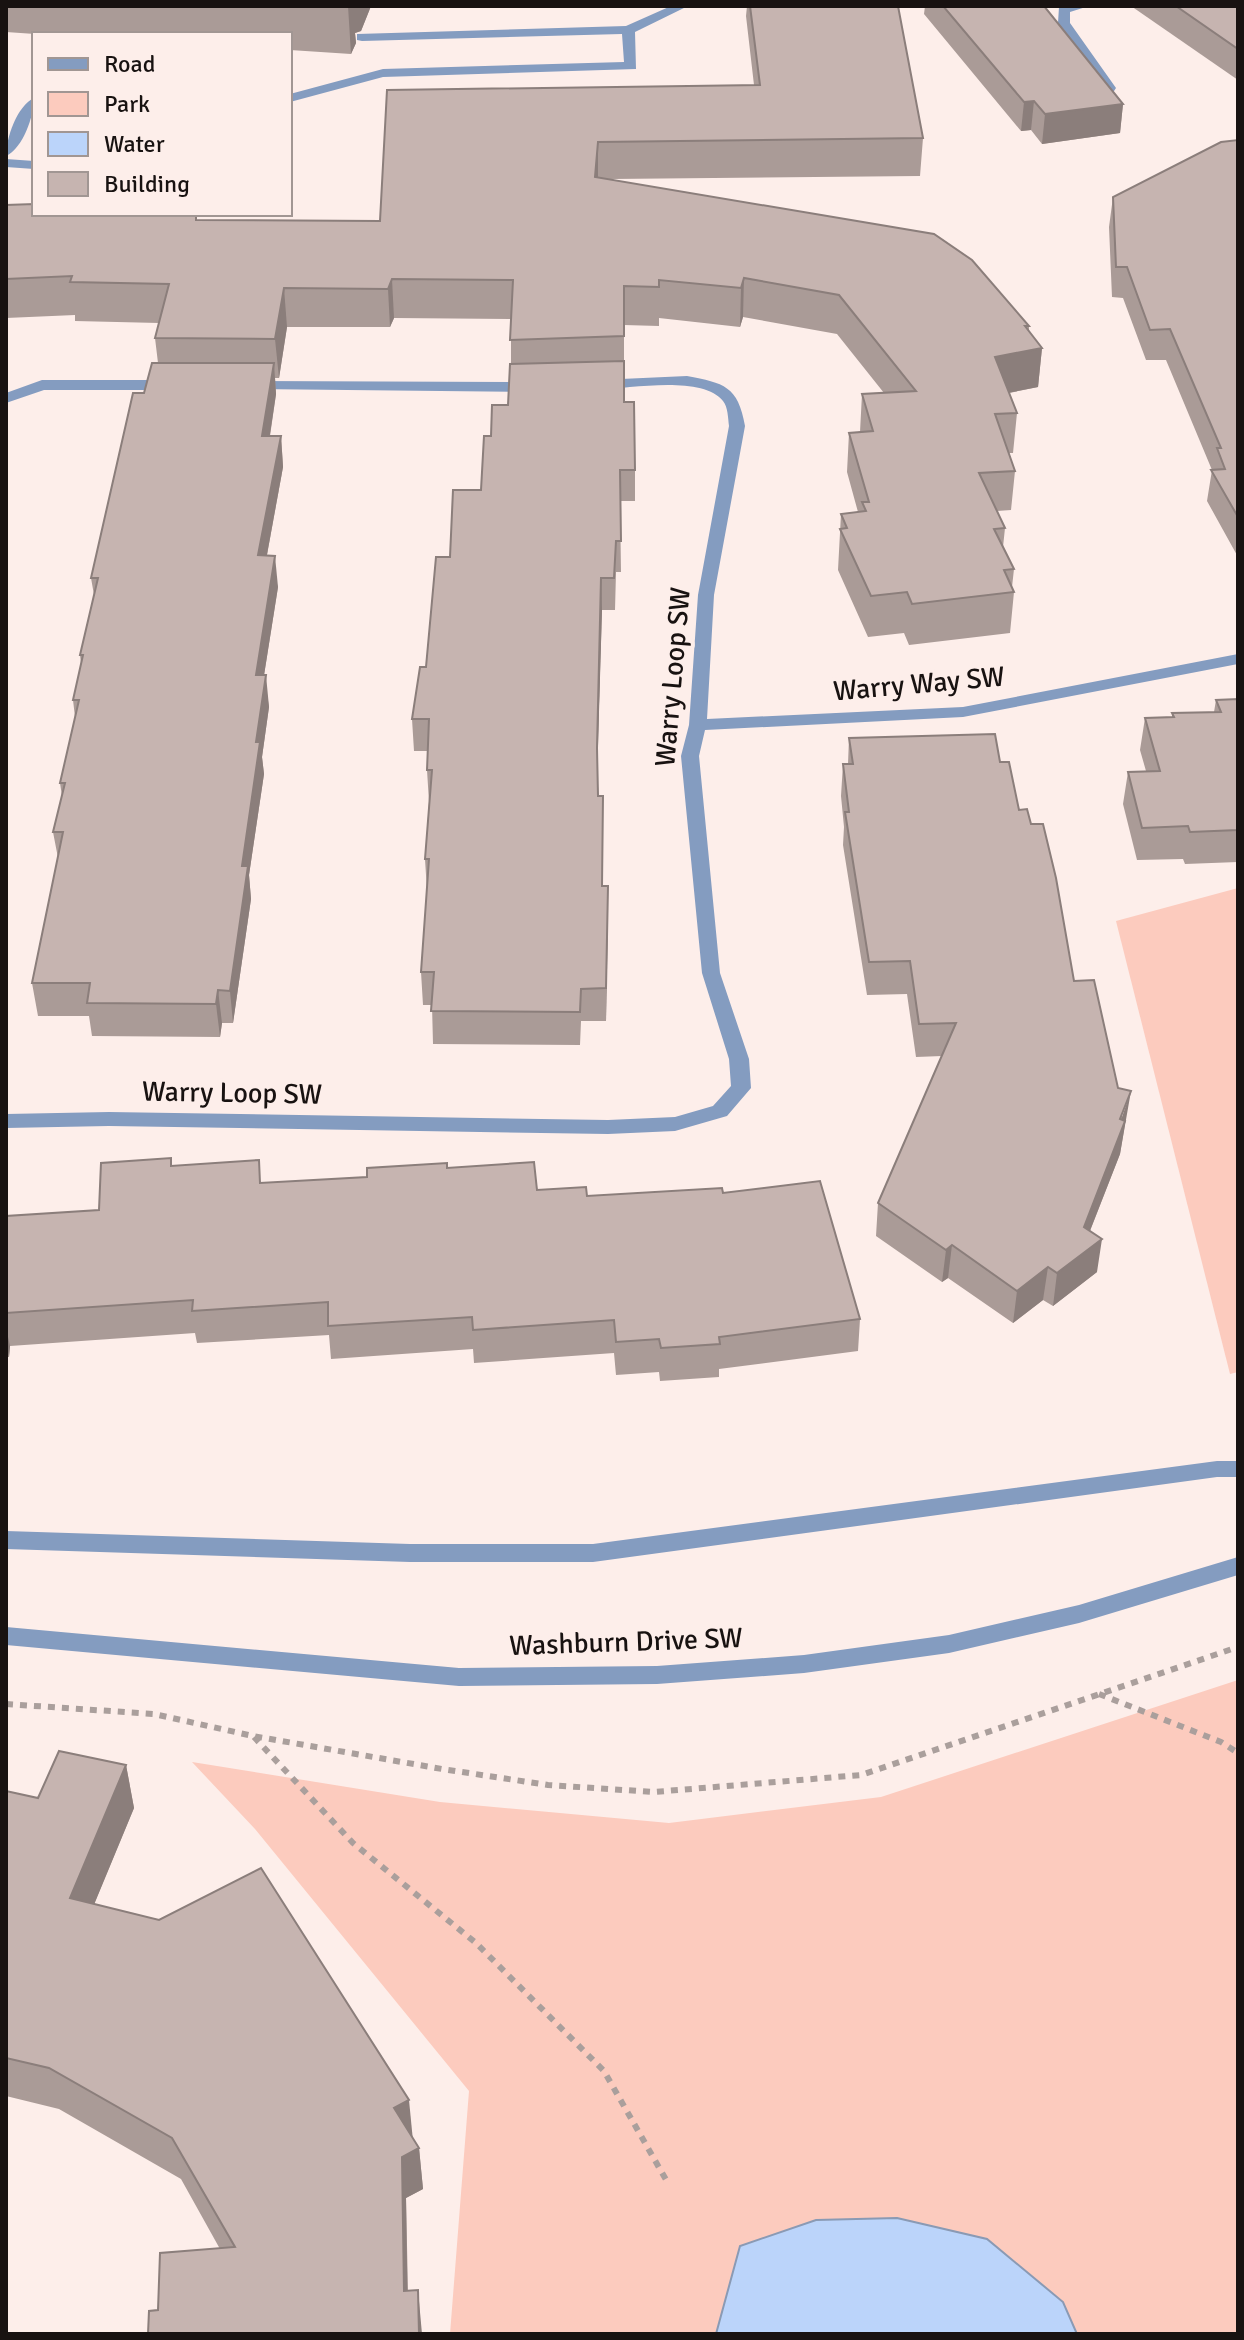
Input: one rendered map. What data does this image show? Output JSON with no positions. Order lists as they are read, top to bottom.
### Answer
{
  "streets": {
    "street": ["Warry Loop SW", "Warry Way SW", "Washburn Drive SW"]
  },
  "crossings": [
    ["Warry Loop SW", "Warry Way SW"]
  ],
  "legend": [
    "Road",
    "Park",
    "Water",
    "Building"
  ]
}
